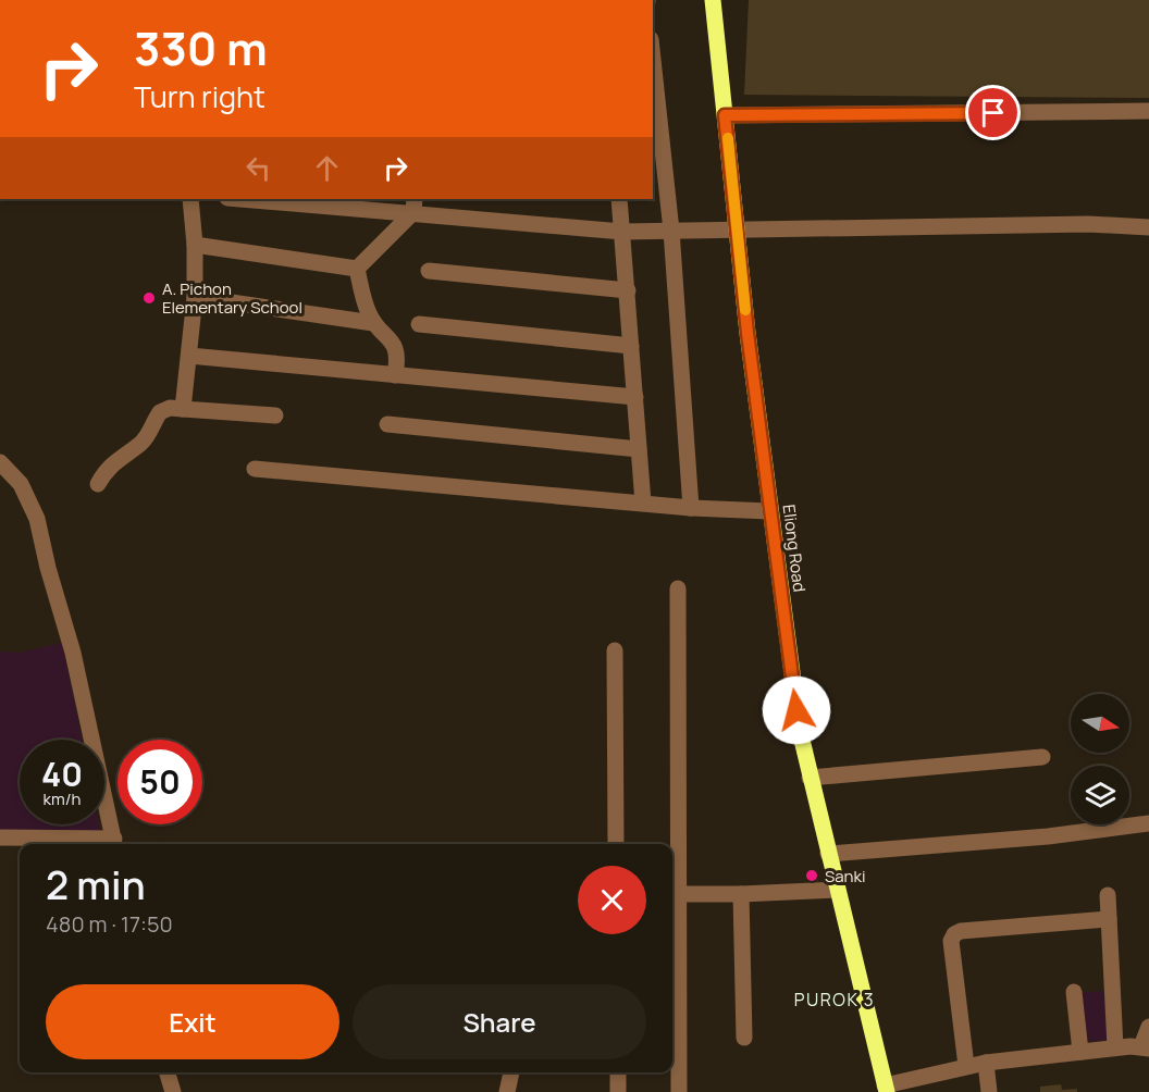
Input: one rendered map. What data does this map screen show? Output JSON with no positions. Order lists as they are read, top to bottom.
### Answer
{
  "streets": {
    "main road": ["Eliong Road"]
  },
  "districts": ["PUROK 3"],
  "places": ["A. Pichon Elementary School", "Sanki"],
  "north": "right",
  "page": {
    "turn": ["330 m", "Turn right"],
    "speed": "40 km/h",
    "limit": "50",
    "heading": ["2 min", "480 m · 17:50"],
    "buttons": ["Exit", "Share"]
  }
}
